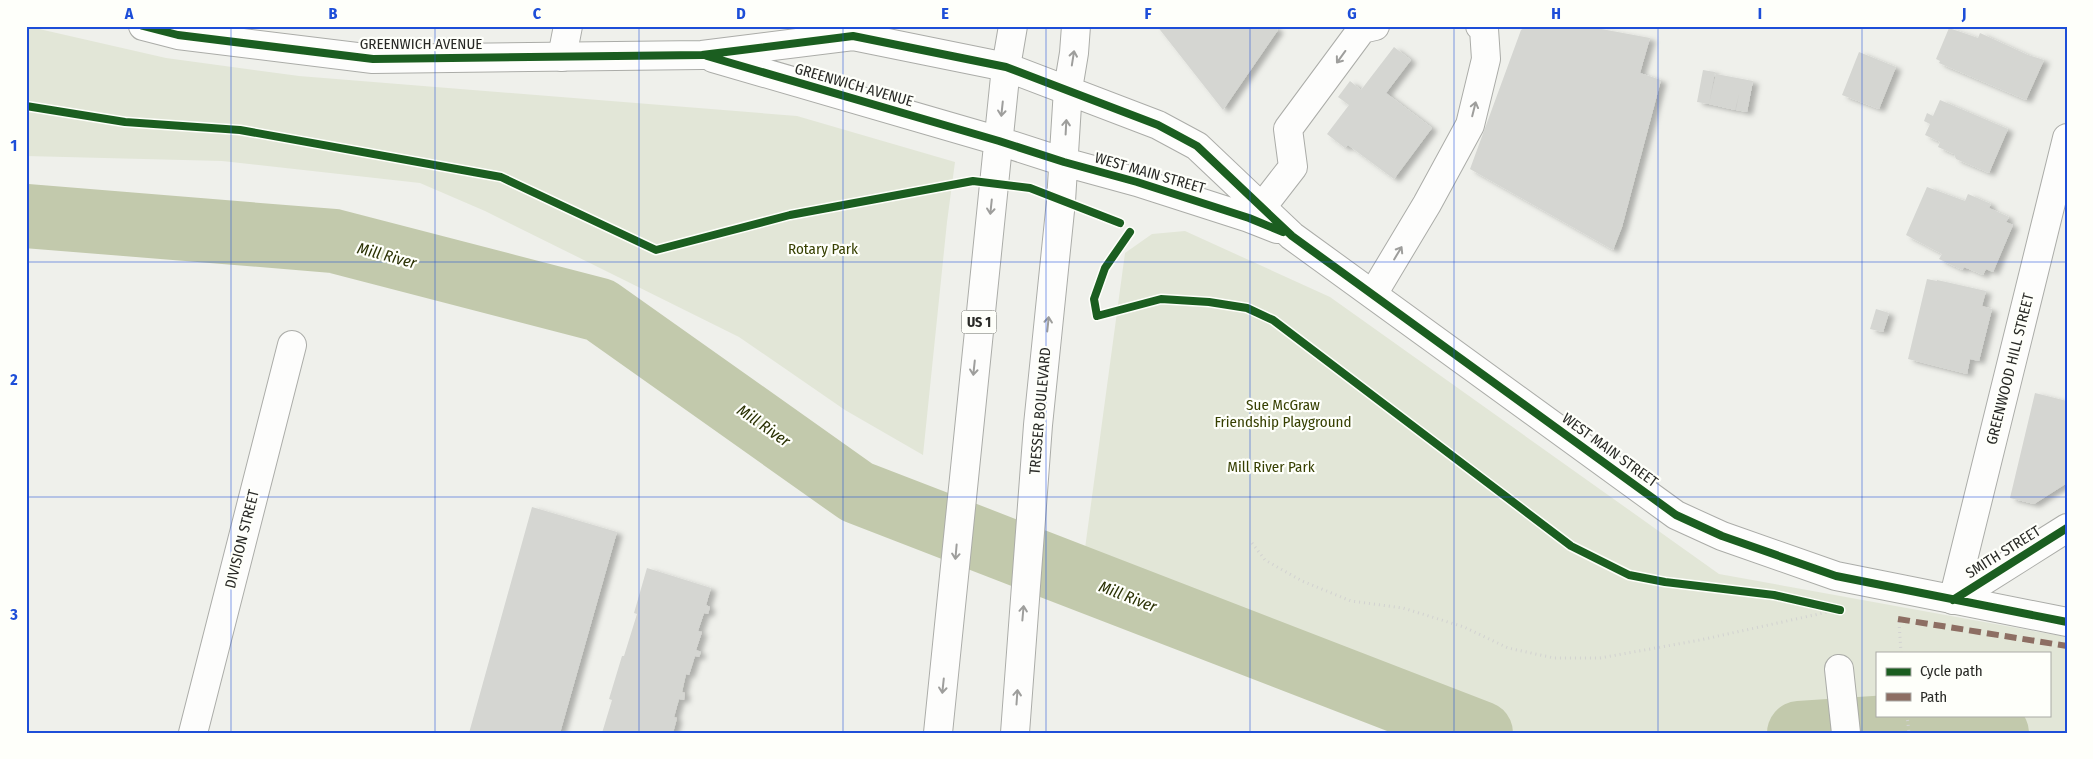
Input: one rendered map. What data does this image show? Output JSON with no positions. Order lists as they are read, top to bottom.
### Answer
{
  "streets": {
    "main road": [
      "GREENWICH AVENUE",
      "WEST MAIN STREET",
      "US 1",
      "GREENWOOD HILL STREET",
      "TRESSER BOULEVARD",
      "DIVISION STREET",
      "SMITH STREET"
    ]
  },
  "crossings": [
    ["GREENWICH AVENUE", "WEST MAIN STREET"],
    ["GREENWICH AVENUE", "US 1"],
    ["GREENWICH AVENUE", "TRESSER BOULEVARD"],
    ["WEST MAIN STREET", "US 1"],
    ["WEST MAIN STREET", "GREENWOOD HILL STREET"],
    ["WEST MAIN STREET", "TRESSER BOULEVARD"],
    ["WEST MAIN STREET", "SMITH STREET"],
    ["GREENWOOD HILL STREET", "SMITH STREET"]
  ],
  "water": ["Mill River"],
  "parks": ["Rotary Park", "Sue McGraw Friendship Playground", "Mill River Park"],
  "legend": ["Cycle path", "Path"],
  "grid": {
    "columns": [
      "A",
      "B",
      "C",
      "D",
      "E",
      "F",
      "G",
      "H",
      "I",
      "J"
    ],
    "rows": ["1", "2", "3"]
  }
}
